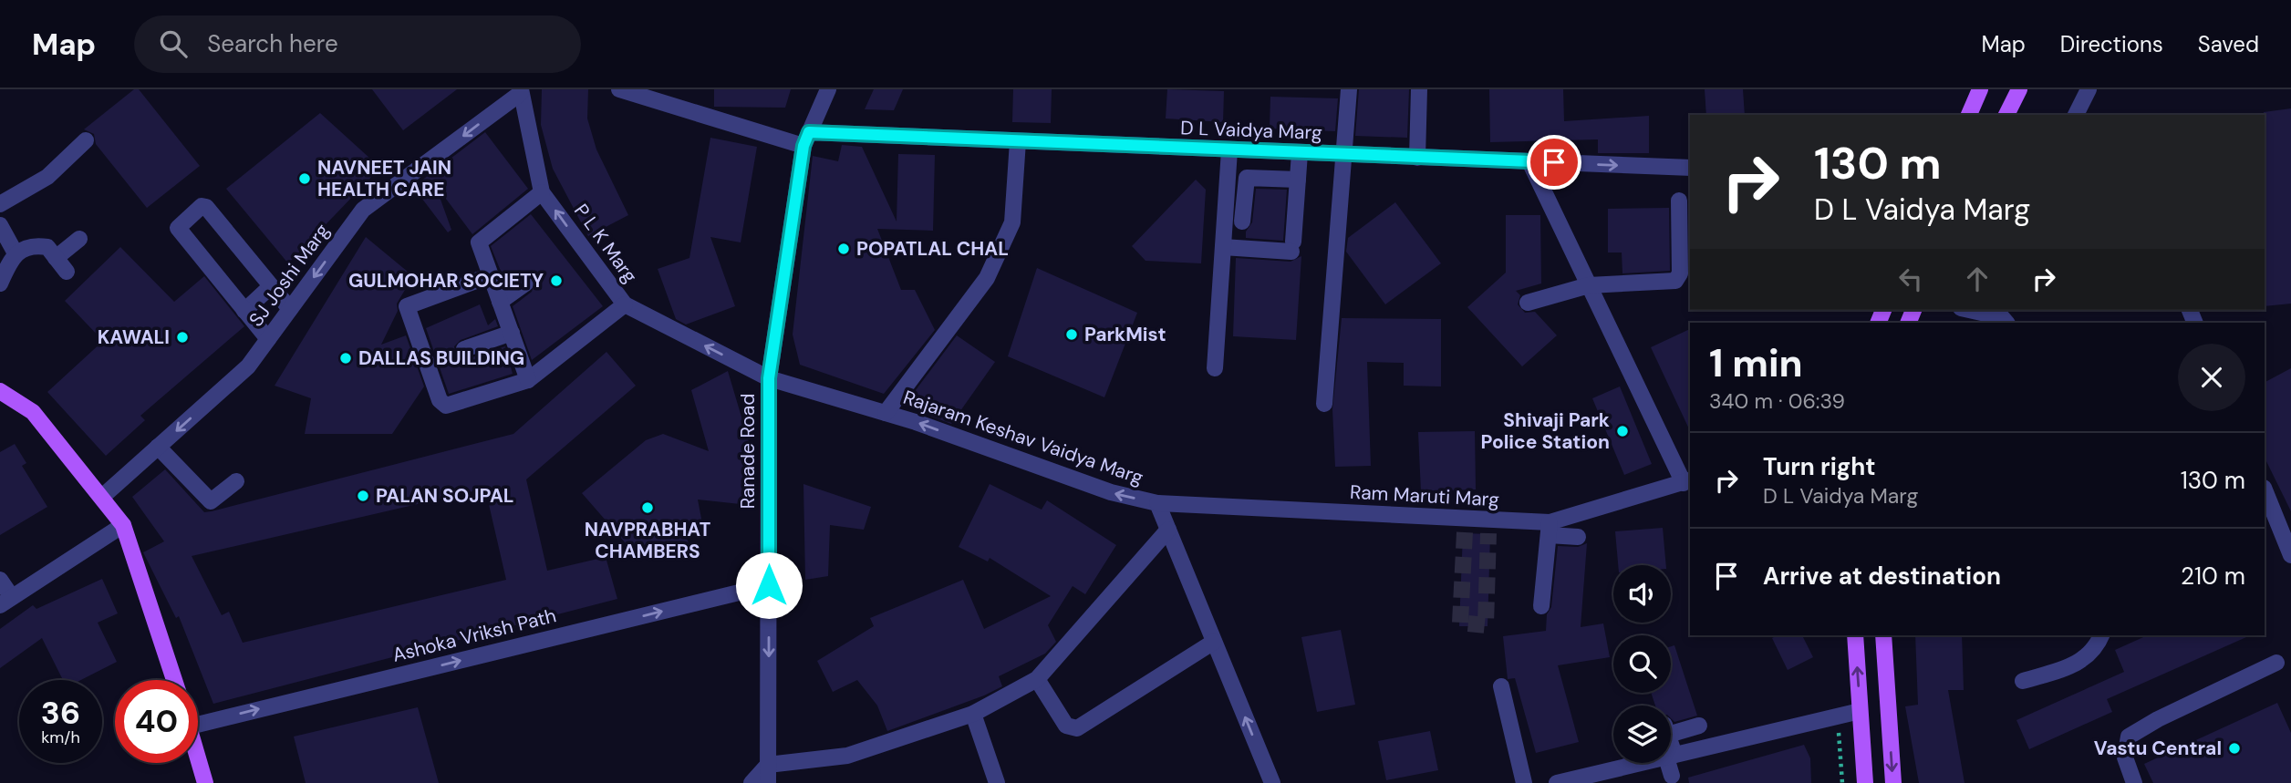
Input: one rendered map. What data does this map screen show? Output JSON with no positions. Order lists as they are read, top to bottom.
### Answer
{
  "streets": {
    "street": [
      "D L Vaidya Marg",
      "P L K Marg",
      "SJ Joshi Marg",
      "Rajaram Keshav Vaidya Marg",
      "Ranade Road",
      "Ram Maruti Marg",
      "Ashoka Vriksh Path"
    ]
  },
  "crossings": [
    ["D L Vaidya Marg", "Ranade Road"],
    ["D L Vaidya Marg", "Ram Maruti Marg"],
    ["P L K Marg", "SJ Joshi Marg"],
    ["P L K Marg", "Rajaram Keshav Vaidya Marg"],
    ["P L K Marg", "Ranade Road"],
    ["Rajaram Keshav Vaidya Marg", "Ranade Road"],
    ["Rajaram Keshav Vaidya Marg", "Ram Maruti Marg"],
    ["Ranade Road", "Ashoka Vriksh Path"]
  ],
  "one_way": [
    "P L K Marg",
    "SJ Joshi Marg",
    "Rajaram Keshav Vaidya Marg",
    "Ashoka Vriksh Path"
  ],
  "places": [
    "NAVNEET JAIN HEALTH CARE",
    "POPATLAL CHAL",
    "GULMOHAR SOCIETY",
    "ParkMist",
    "KAWALI",
    "DALLAS BUILDING",
    "Shivaji Park Police Station",
    "PALAN SOJPAL",
    "NAVPRABHAT CHAMBERS",
    "Vastu Central"
  ],
  "page": {
    "header": "Map",
    "search": "Search here",
    "nav": ["Map", "Directions", "Saved"],
    "turn": ["130 m", "D L Vaidya Marg"],
    "heading": ["1 min", "340 m · 06:39"],
    "list": [
      {
        "name": "Turn right",
        "note": "D L Vaidya Marg",
        "value": "130 m"
      },
      {
        "name": "Arrive at destination",
        "value": "210 m"
      }
    ],
    "speed": "36 km/h",
    "limit": "40"
  }
}
